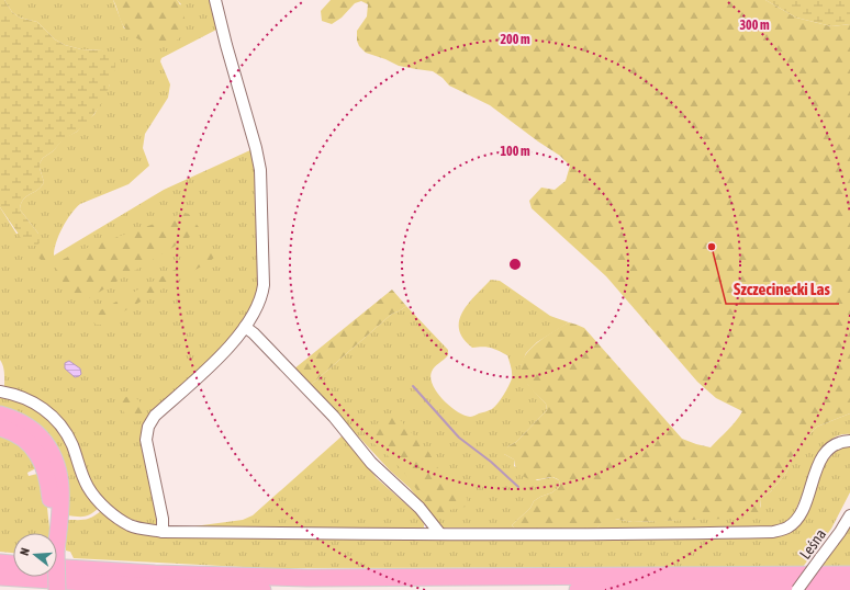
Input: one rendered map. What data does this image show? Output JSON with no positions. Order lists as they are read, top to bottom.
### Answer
{
  "streets": {
    "street": ["Leśna"]
  },
  "places": ["Szczecinecki Las"],
  "north": "left",
  "rings": ["300 m", "200 m", "100 m"]
}
